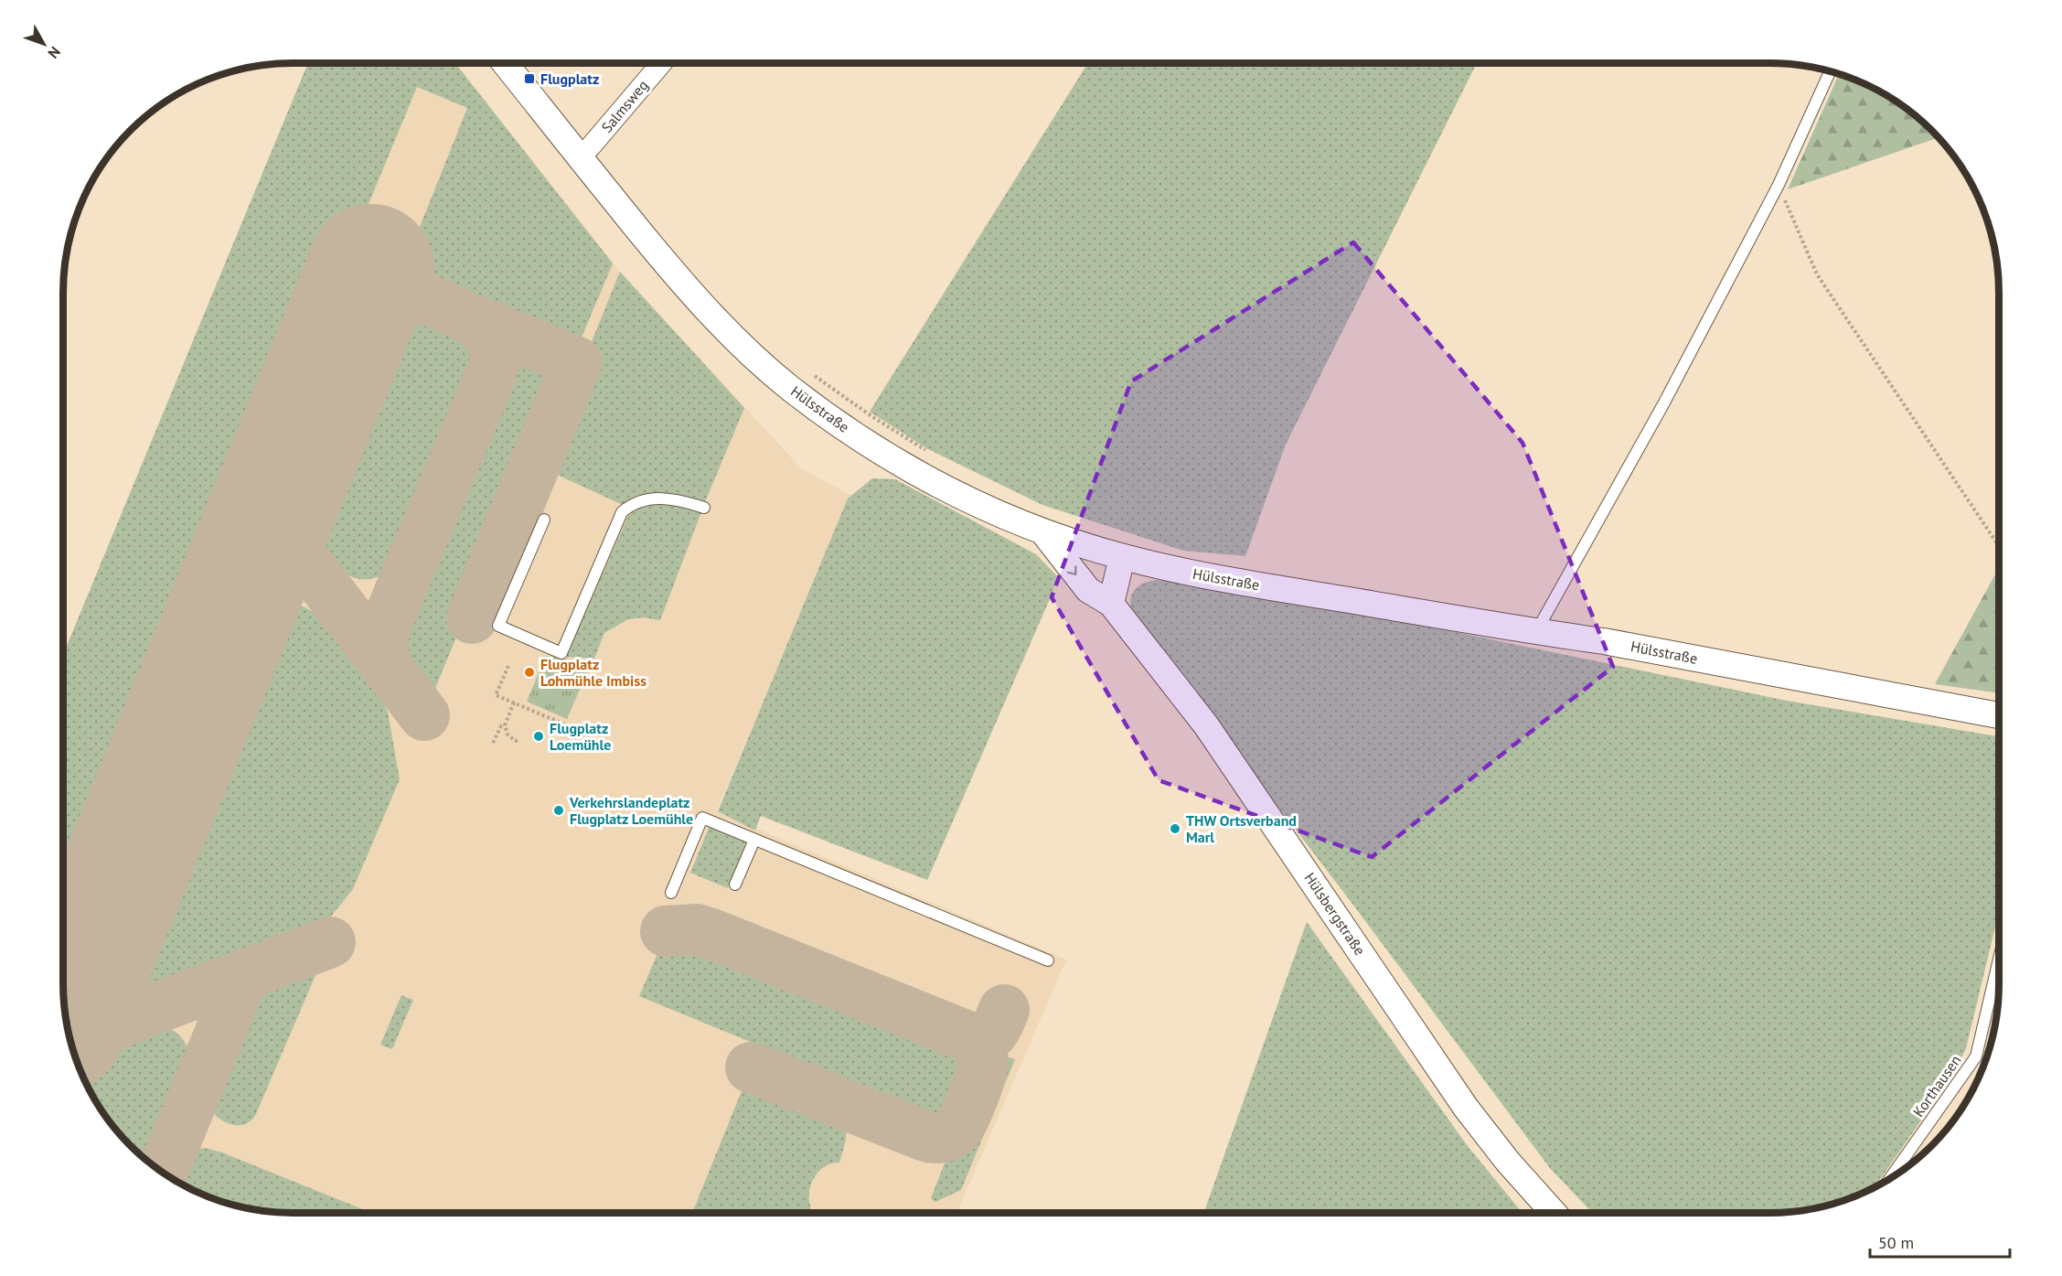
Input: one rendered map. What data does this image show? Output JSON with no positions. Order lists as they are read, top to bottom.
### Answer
{
  "streets": {
    "street": ["Salmsweg", "Hülsstraße", "Hülsbergstraße"],
    "lane": ["Korthausen"]
  },
  "crossings": [
    ["Salmsweg", "Hülsstraße"],
    ["Hülsstraße", "Hülsbergstraße"]
  ],
  "places": {
    "transit": ["Flugplatz"],
    "other": [
      "Flugplatz Lohmühle Imbiss",
      "Flugplatz Loemühle",
      "Verkehrslandeplatz Flugplatz Loemühle",
      "THW Ortsverband Marl"
    ]
  },
  "scale_bar": "50 m",
  "north": "bottom right"
}
